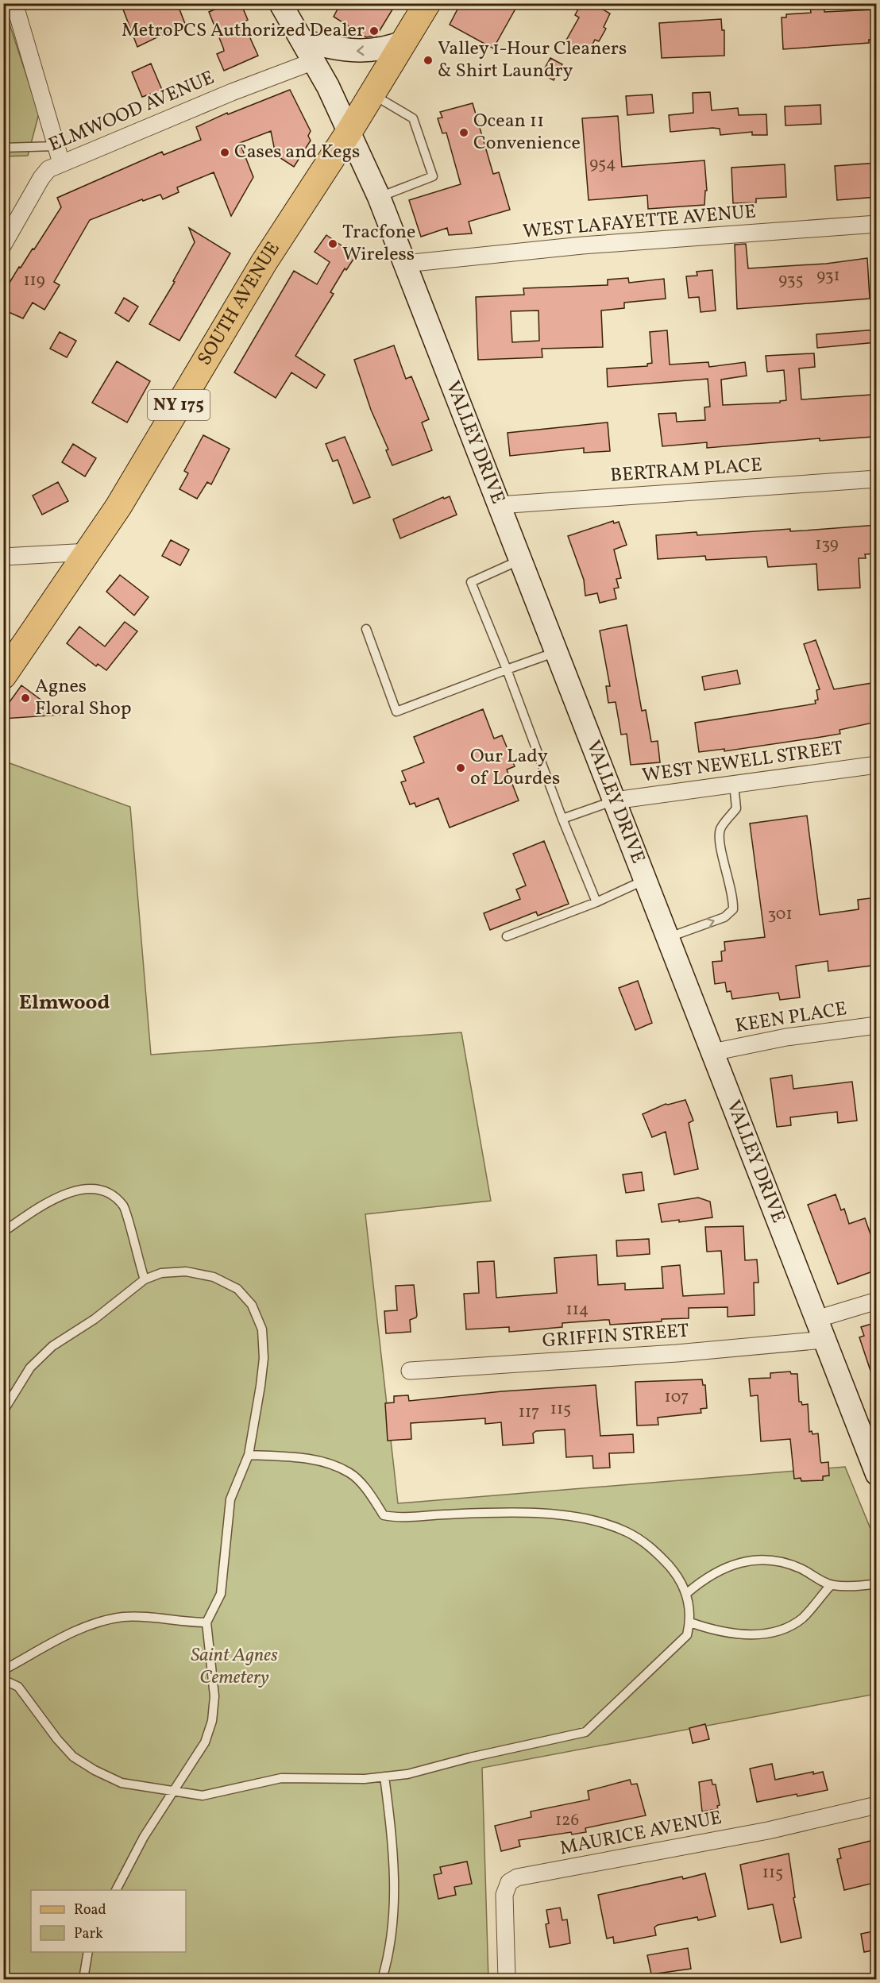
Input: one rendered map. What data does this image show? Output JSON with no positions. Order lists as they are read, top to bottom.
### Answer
{
  "streets": {
    "main road": ["SOUTH AVENUE", "NY 175", "VALLEY DRIVE"],
    "street": [
      "ELMWOOD AVENUE",
      "WEST LAFAYETTE AVENUE",
      "BERTRAM PLACE",
      "WEST NEWELL STREET",
      "KEEN PLACE",
      "GRIFFIN STREET",
      "MAURICE AVENUE"
    ]
  },
  "crossings": [
    ["ELMWOOD AVENUE", "VALLEY DRIVE"],
    ["WEST LAFAYETTE AVENUE", "VALLEY DRIVE"],
    ["SOUTH AVENUE", "VALLEY DRIVE"],
    ["VALLEY DRIVE", "BERTRAM PLACE"],
    ["VALLEY DRIVE", "WEST NEWELL STREET"],
    ["VALLEY DRIVE", "KEEN PLACE"],
    ["VALLEY DRIVE", "GRIFFIN STREET"]
  ],
  "districts": ["Elmwood"],
  "parks": ["Saint Agnes Cemetery"],
  "places": [
    "MetroPCS Authorized Dealer",
    "Valley 1-Hour Cleaners & Shirt Laundry",
    "Ocean 11 Convenience",
    "Cases and Kegs",
    "Tracfone Wireless",
    "Agnes Floral Shop",
    "Our Lady of Lourdes"
  ],
  "house_numbers": [
    "954",
    "931",
    "935",
    "119",
    "139",
    "301",
    "114",
    "107",
    "115",
    "117",
    "126",
    "115"
  ],
  "legend": ["Road", "Park"]
}
